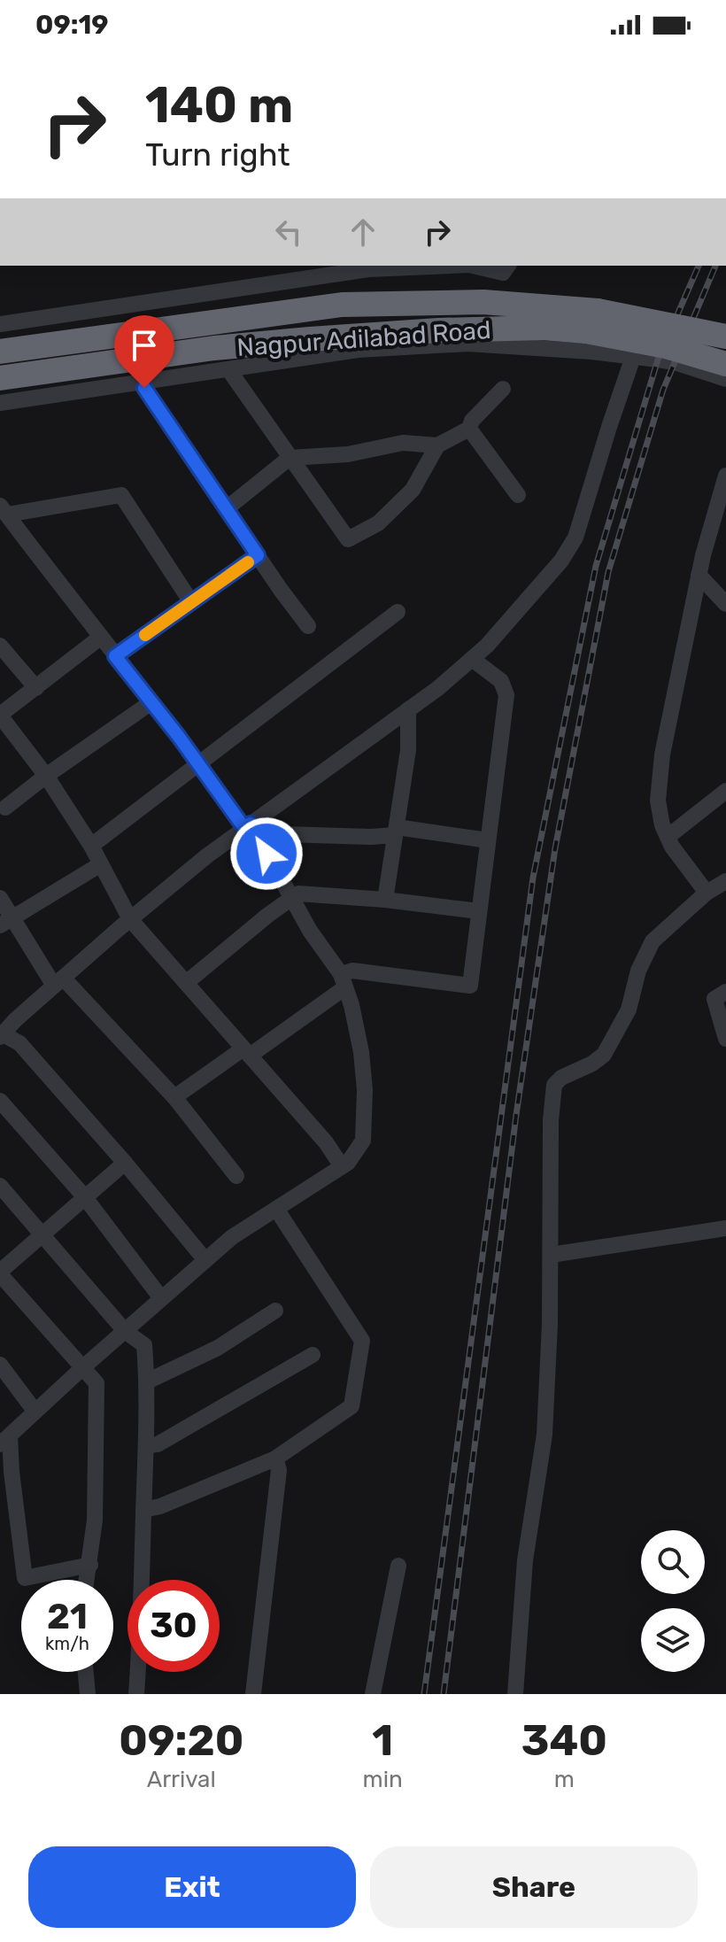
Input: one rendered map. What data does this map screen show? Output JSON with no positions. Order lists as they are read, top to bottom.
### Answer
{
  "streets": {
    "highway": ["Nagpur Adilabad Road"]
  },
  "page": {
    "status": "09:19",
    "turn": ["140 m", "Turn right"],
    "speed": "21 km/h",
    "limit": "30",
    "eta": [
      "09:20",
      "Arrival",
      "1",
      "min",
      "340",
      "m"
    ],
    "buttons": ["Exit", "Share"]
  }
}
